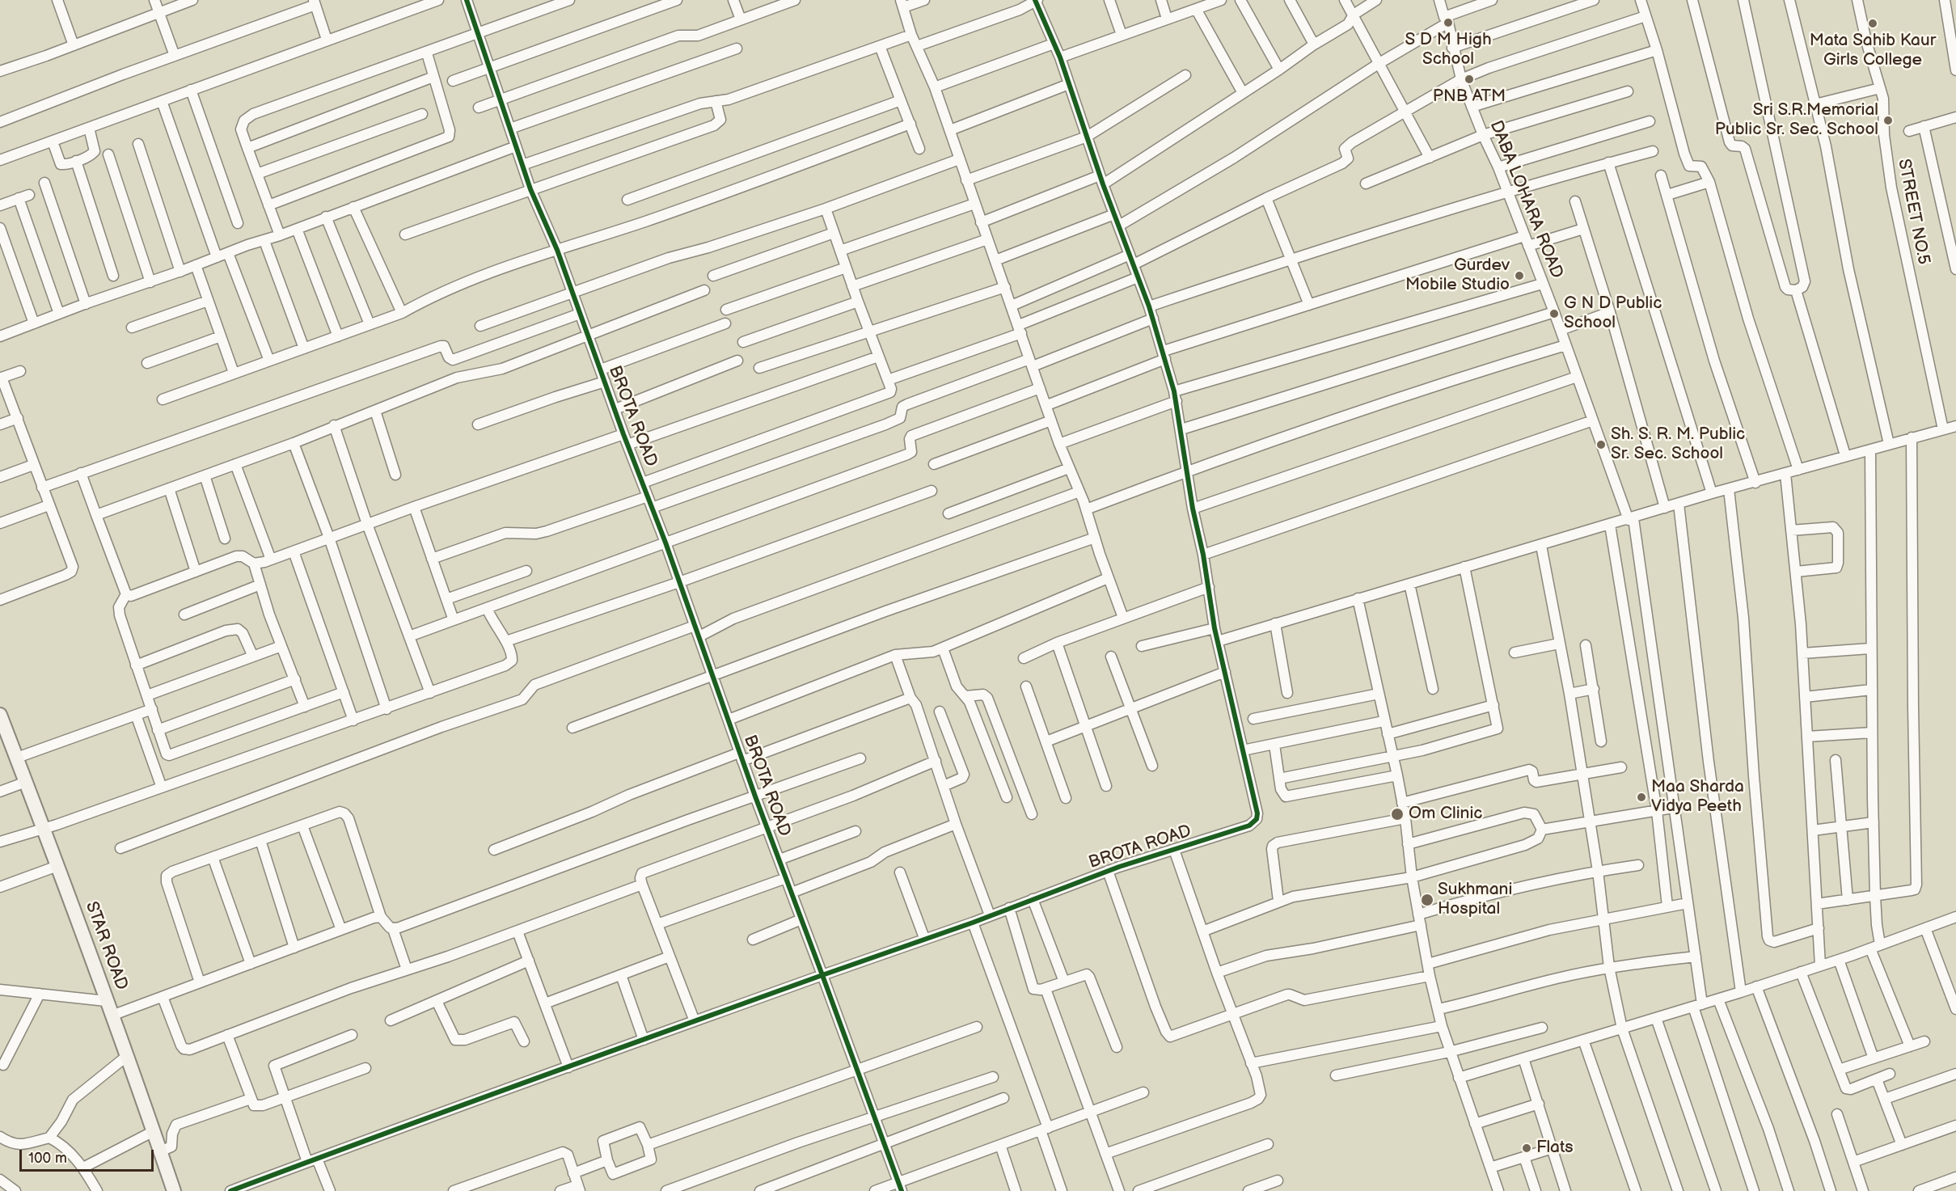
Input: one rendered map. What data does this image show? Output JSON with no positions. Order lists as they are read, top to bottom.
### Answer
{
  "streets": {
    "street": [
      "DABA LOHARA ROAD",
      "STREET NO.5",
      "BROTA ROAD",
      "STAR ROAD"
    ]
  },
  "places": [
    "S D M High School",
    "Mata Sahib Kaur Girls College",
    "PNB ATM",
    "Sri S.R.Memorial Public Sr. Sec. School",
    "Gurdev Mobile Studio",
    "G N D Public School",
    "Sh. S. R. M. Public Sr. Sec. School",
    "Maa Sharda Vidya Peeth",
    "Om Clinic",
    "Sukhmani Hospital",
    "Flats"
  ],
  "scale_bar": "100 m"
}
